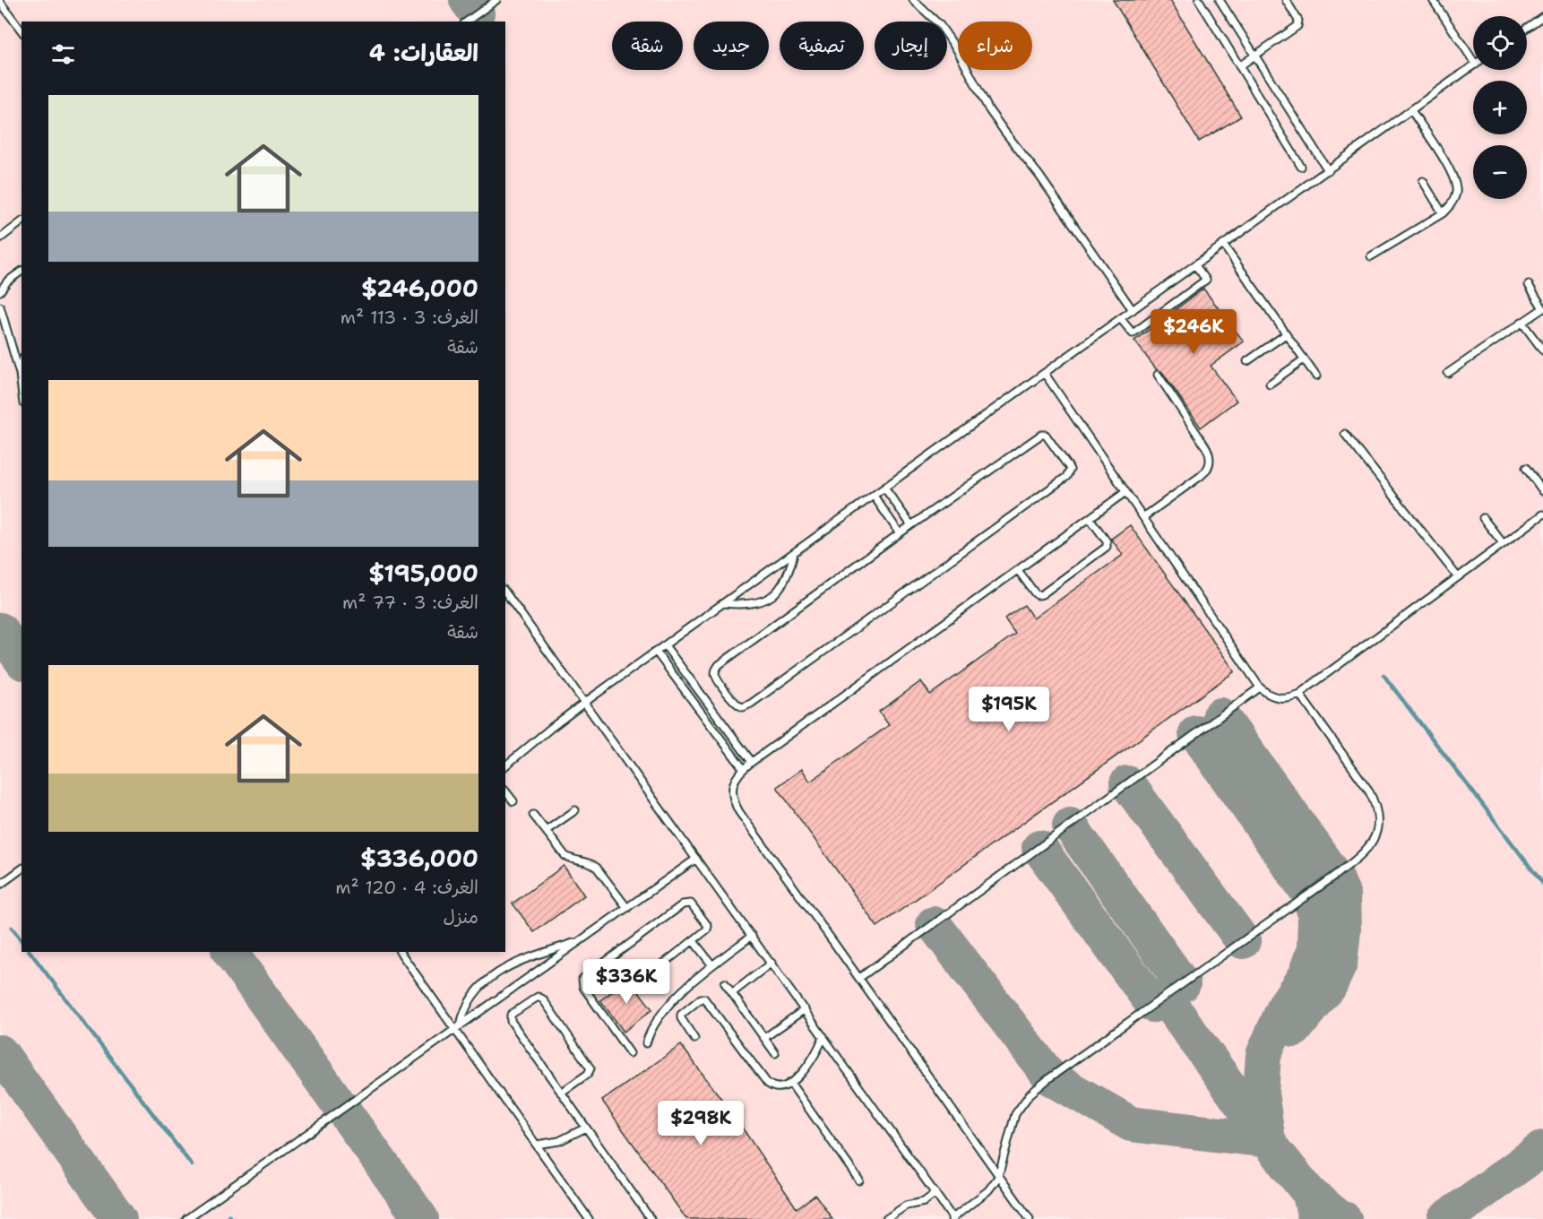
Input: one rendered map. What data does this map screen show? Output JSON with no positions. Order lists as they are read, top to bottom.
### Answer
{
  "page": {
    "map_buttons": ["+", "−"],
    "chip": [
      "شراء",
      "إيجار",
      "تصفية",
      "جديد",
      "شقة"
    ],
    "heading": "العقارات: 4",
    "list": [
      {
        "name": "$246,000",
        "note": "الغرف: 3 · 113 m² · شقة"
      },
      {
        "name": "$195,000",
        "note": "الغرف: 3 · 77 m² · شقة"
      },
      {
        "name": "$336,000",
        "note": "الغرف: 4 · 120 m² · منزل"
      }
    ],
    "price": [
      "$246K",
      "$195K",
      "$336K",
      "$298K"
    ]
  }
}
